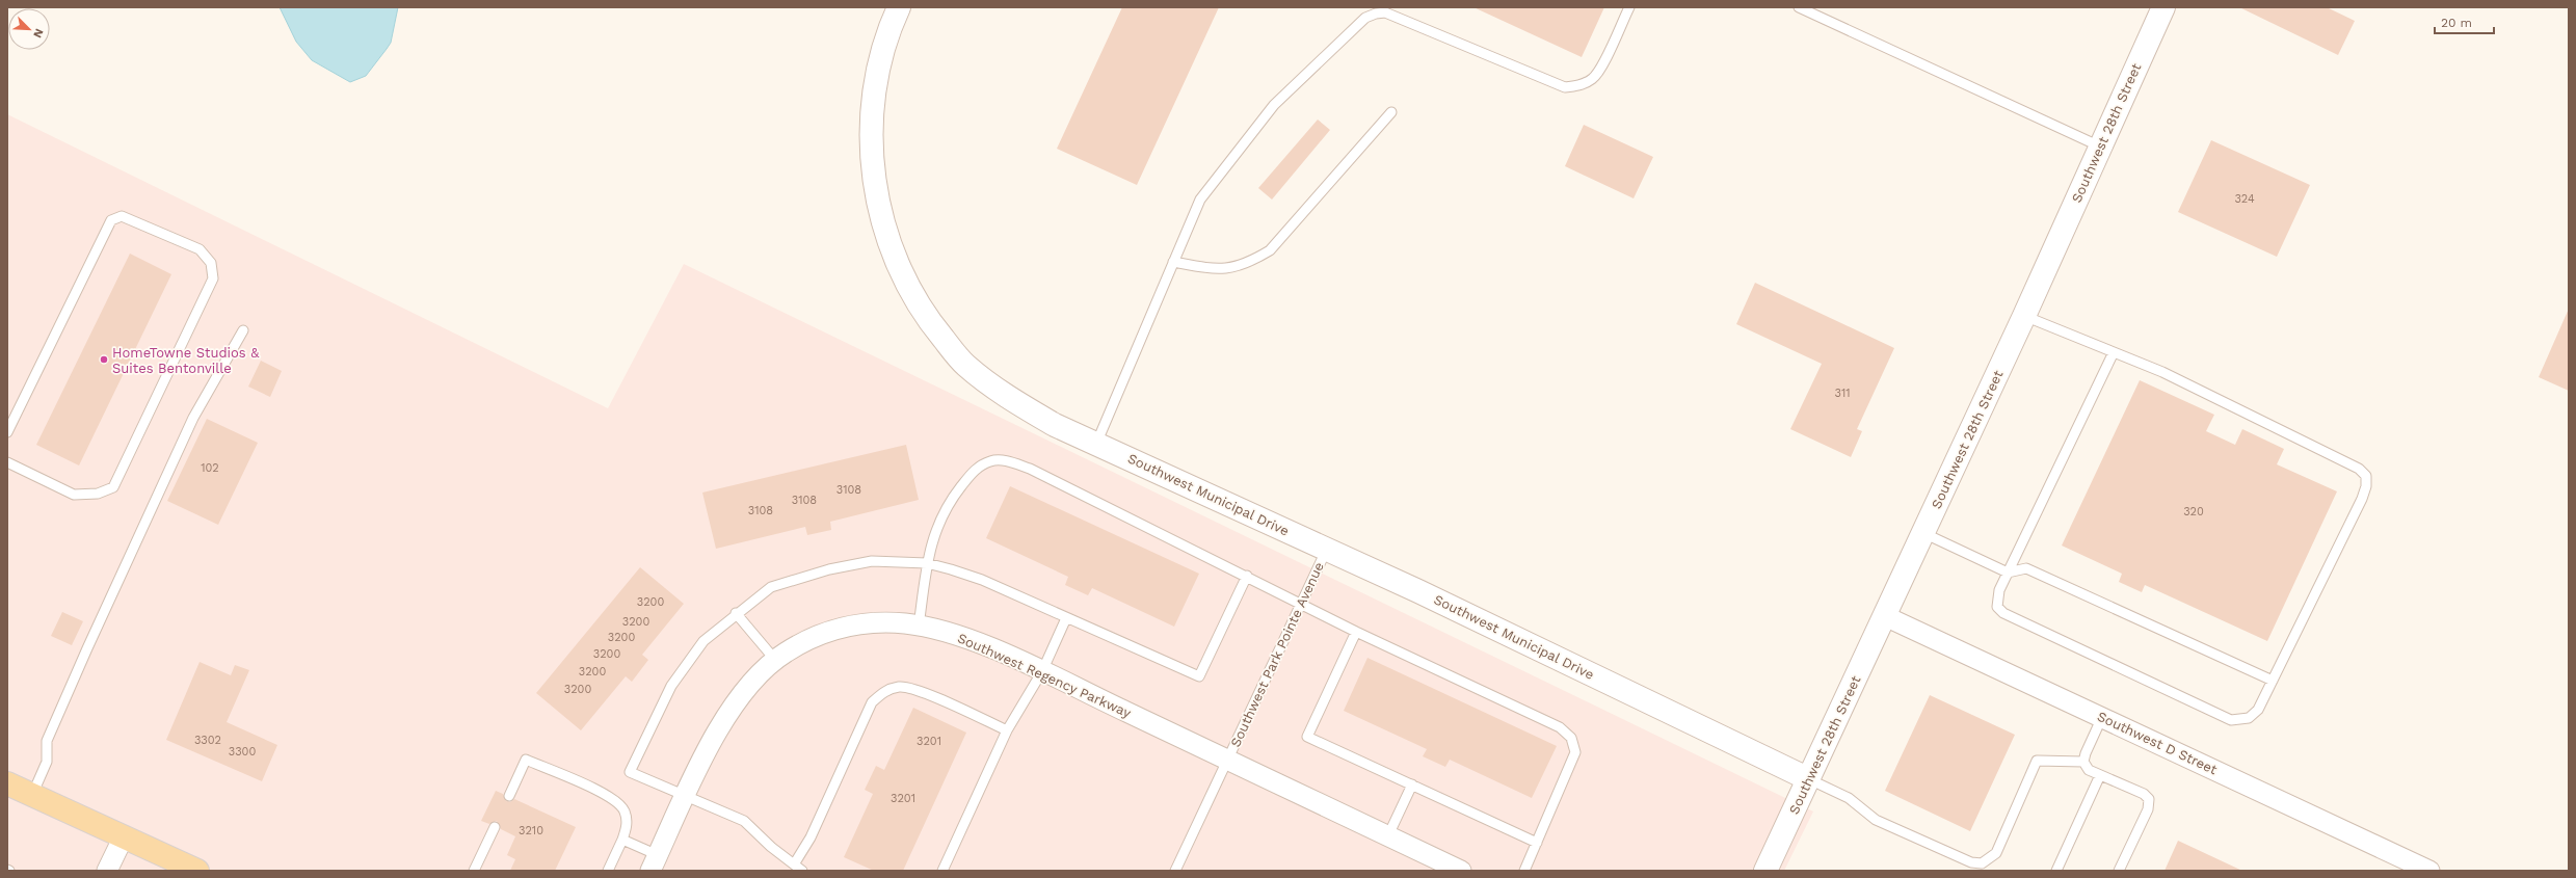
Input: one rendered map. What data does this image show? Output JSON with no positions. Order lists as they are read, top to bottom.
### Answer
{
  "streets": {
    "street": [
      "Southwest 28th Street",
      "Southwest Municipal Drive",
      "Southwest Regency Parkway",
      "Southwest D Street"
    ],
    "lane": ["Southwest Park Pointe Avenue"]
  },
  "crossings": [
    ["Southwest 28th Street", "Southwest Municipal Drive"],
    ["Southwest 28th Street", "Southwest D Street"],
    ["Southwest Municipal Drive", "Southwest Park Pointe Avenue"],
    ["Southwest Park Pointe Avenue", "Southwest Regency Parkway"]
  ],
  "places": ["HomeTowne Studios & Suites Bentonville"],
  "house_numbers": [
    "324",
    "311",
    "102",
    "3108",
    "3108",
    "3108",
    "320",
    "3200",
    "3200",
    "3200",
    "3200",
    "3200",
    "3200",
    "3302",
    "3201",
    "3300",
    "3201",
    "3210"
  ],
  "scale_bar": "20 m",
  "north": "bottom right"
}
